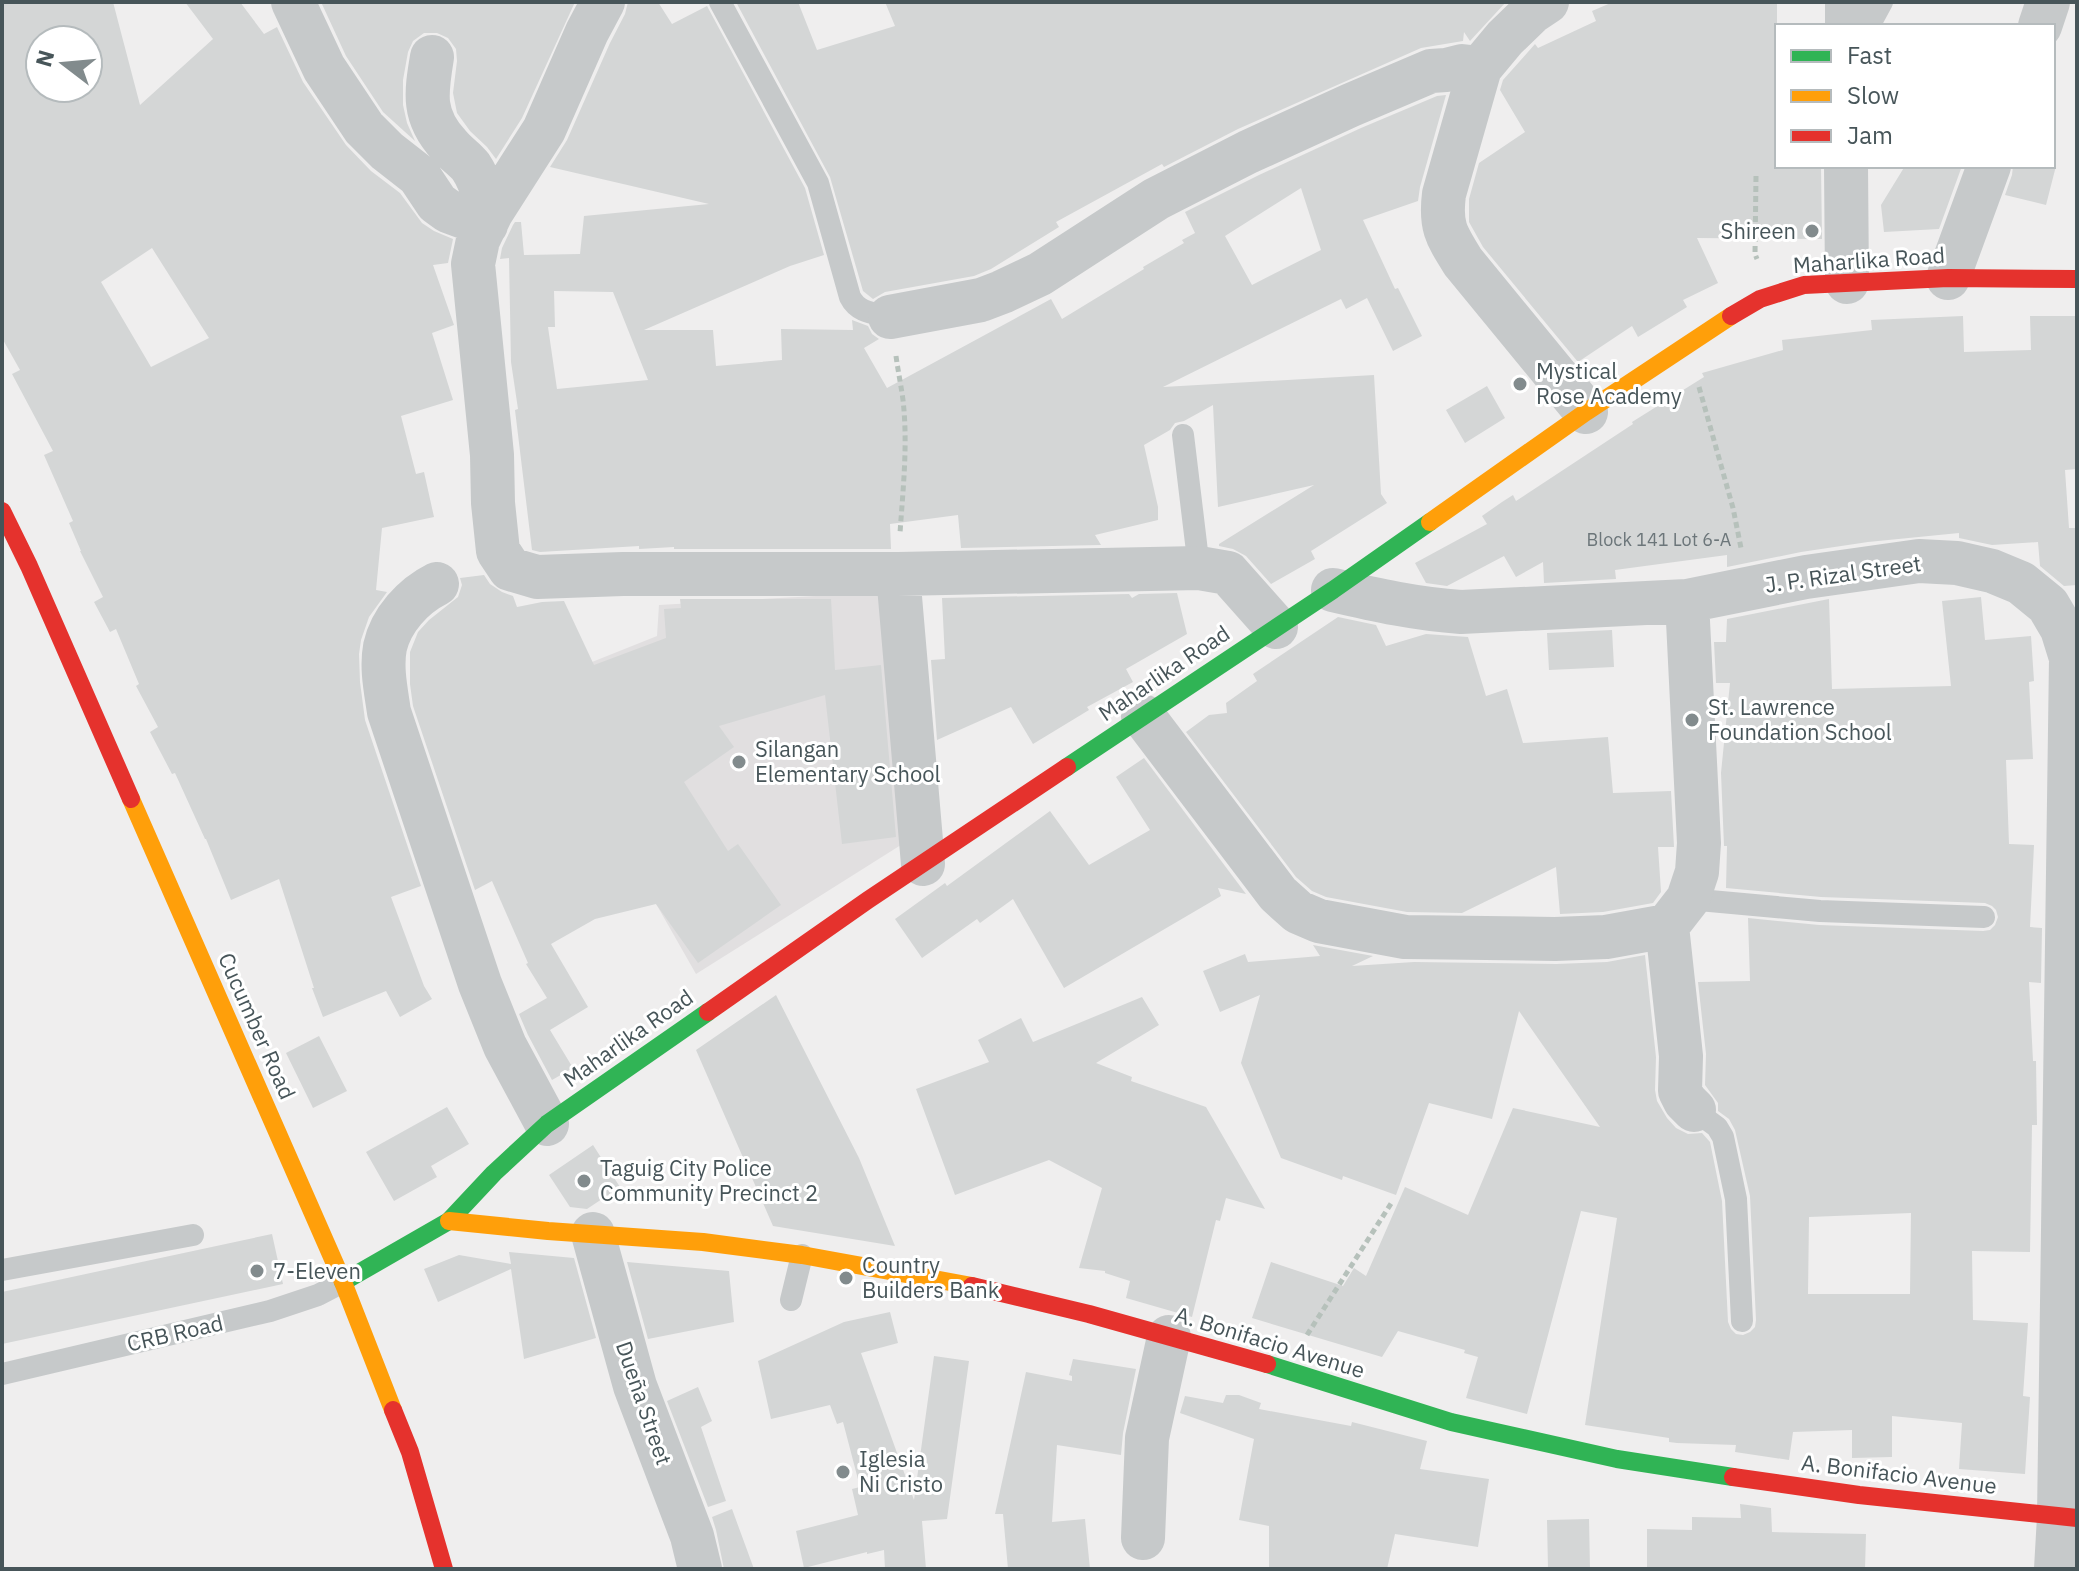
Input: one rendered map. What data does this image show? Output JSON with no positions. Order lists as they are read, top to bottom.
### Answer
{
  "streets": {
    "street": [
      "Maharlika Road",
      "J. P. Rizal Street",
      "Cucumber Road",
      "A. Bonifacio Avenue",
      "Dueña Street"
    ],
    "lane": ["CRB Road"]
  },
  "crossings": [
    ["Maharlika Road", "J. P. Rizal Street"],
    ["Maharlika Road", "Cucumber Road"],
    ["Maharlika Road", "CRB Road"],
    ["Maharlika Road", "A. Bonifacio Avenue"],
    ["J. P. Rizal Street", "A. Bonifacio Avenue"],
    ["Cucumber Road", "CRB Road"],
    ["A. Bonifacio Avenue", "Dueña Street"]
  ],
  "places": [
    "Shireen",
    "Mystical Rose Academy",
    "St. Lawrence Foundation School",
    "Silangan Elementary School",
    "Taguig City Police Community Precinct 2",
    "7-Eleven",
    "Country Builders Bank",
    "Iglesia Ni Cristo"
  ],
  "house_numbers": ["Block 141 Lot 6-A"],
  "legend": ["Fast", "Slow", "Jam"],
  "north": "left"
}
